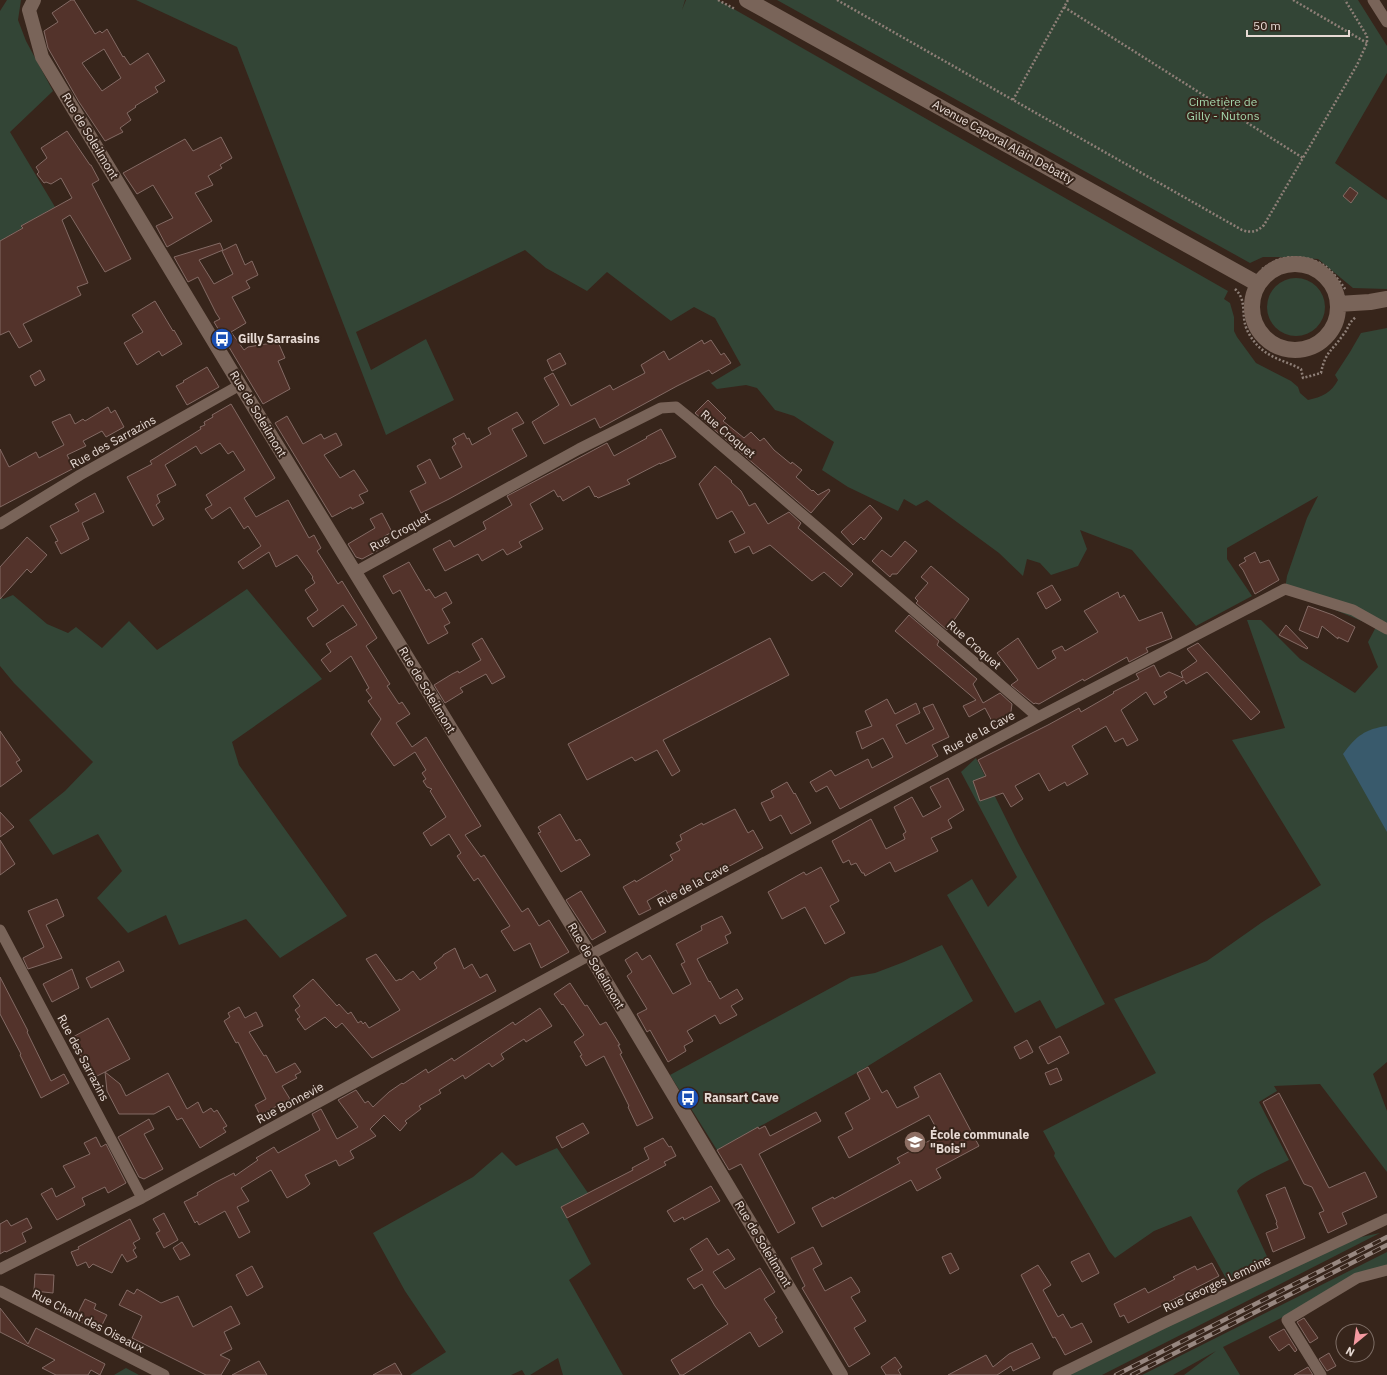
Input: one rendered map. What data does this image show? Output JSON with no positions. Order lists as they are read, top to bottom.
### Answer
{
  "streets": {
    "main road": ["Avenue Caporal Alain Debatty"],
    "street": [
      "Rue de Soleilmont",
      "Rue Croquet",
      "Rue des Sarrazins",
      "Rue de la Cave",
      "Rue Bonnevie",
      "Rue Georges Lemoine",
      "Rue Chant des Oiseaux"
    ]
  },
  "crossings": [
    ["Rue de Soleilmont", "Rue Croquet"],
    ["Rue de Soleilmont", "Rue des Sarrazins"],
    ["Rue de Soleilmont", "Rue de la Cave"],
    ["Rue de Soleilmont", "Rue Bonnevie"],
    ["Rue Croquet", "Rue de la Cave"],
    ["Rue des Sarrazins", "Rue Bonnevie"],
    ["Rue de la Cave", "Rue Bonnevie"]
  ],
  "parks": ["Cimetière de Gilly - Nutons"],
  "places": {
    "bus stop": ["Gilly Sarrasins", "Ransart Cave"],
    "school or university": ["École communale \"Bois\""]
  },
  "scale_bar": "50 m",
  "north": "bottom left"
}
